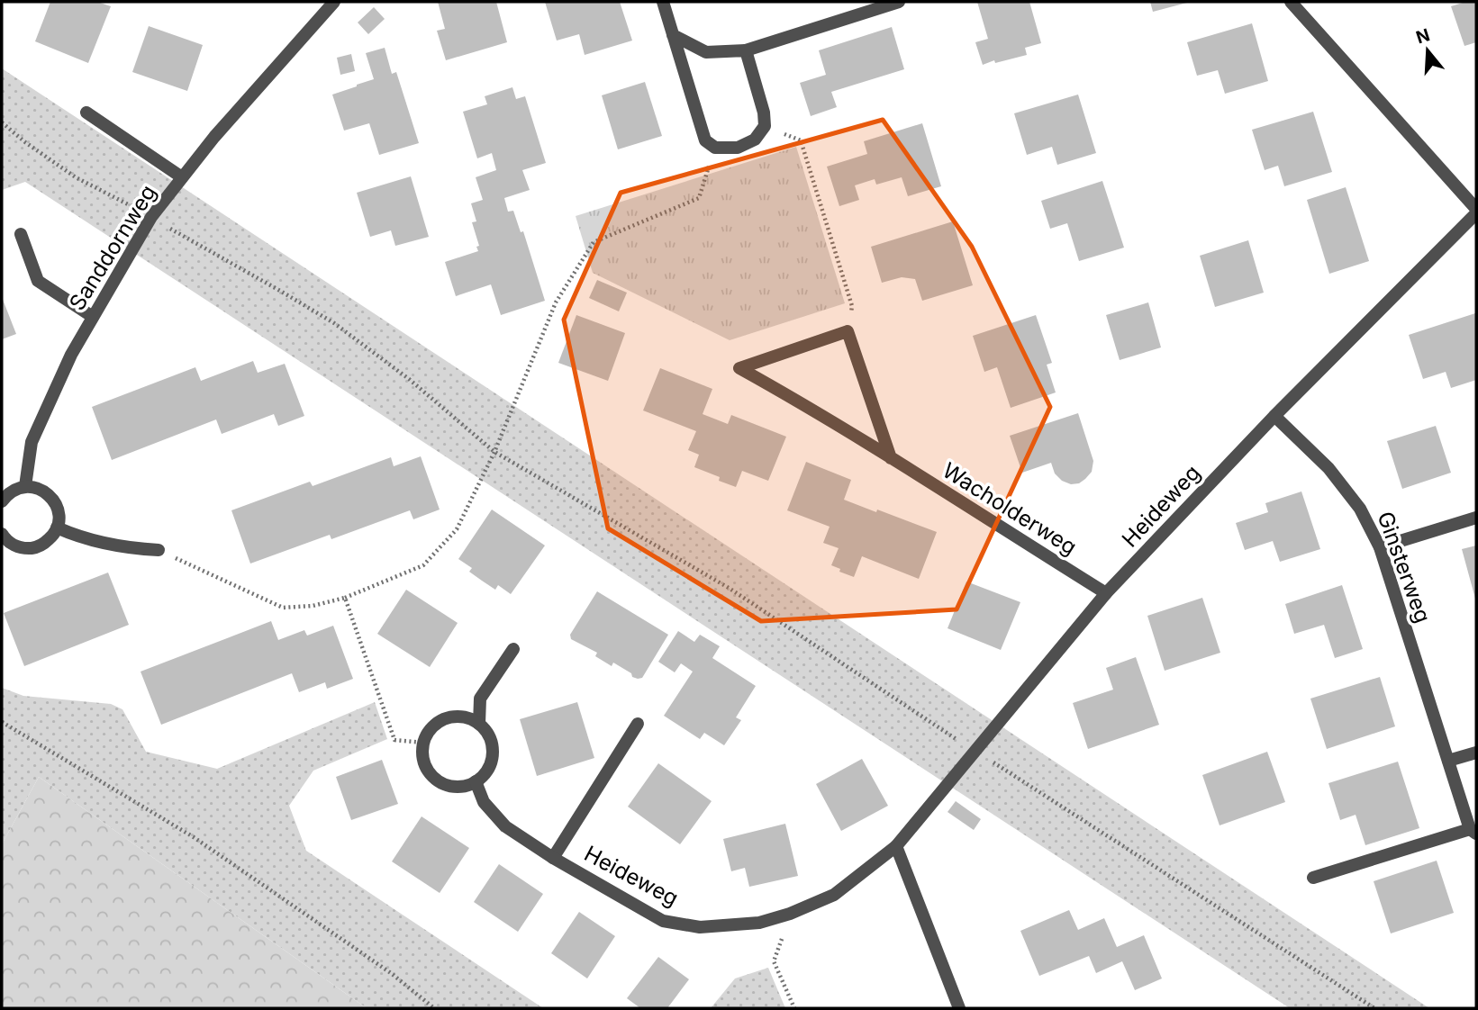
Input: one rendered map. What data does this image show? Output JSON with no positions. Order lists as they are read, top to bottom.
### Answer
{
  "streets": {
    "street": [
      "Sanddornweg",
      "Heideweg",
      "Wacholderweg",
      "Ginsterweg"
    ]
  },
  "crossings": [
    ["Heideweg", "Wacholderweg"],
    ["Heideweg", "Ginsterweg"]
  ],
  "north": "top"
}
